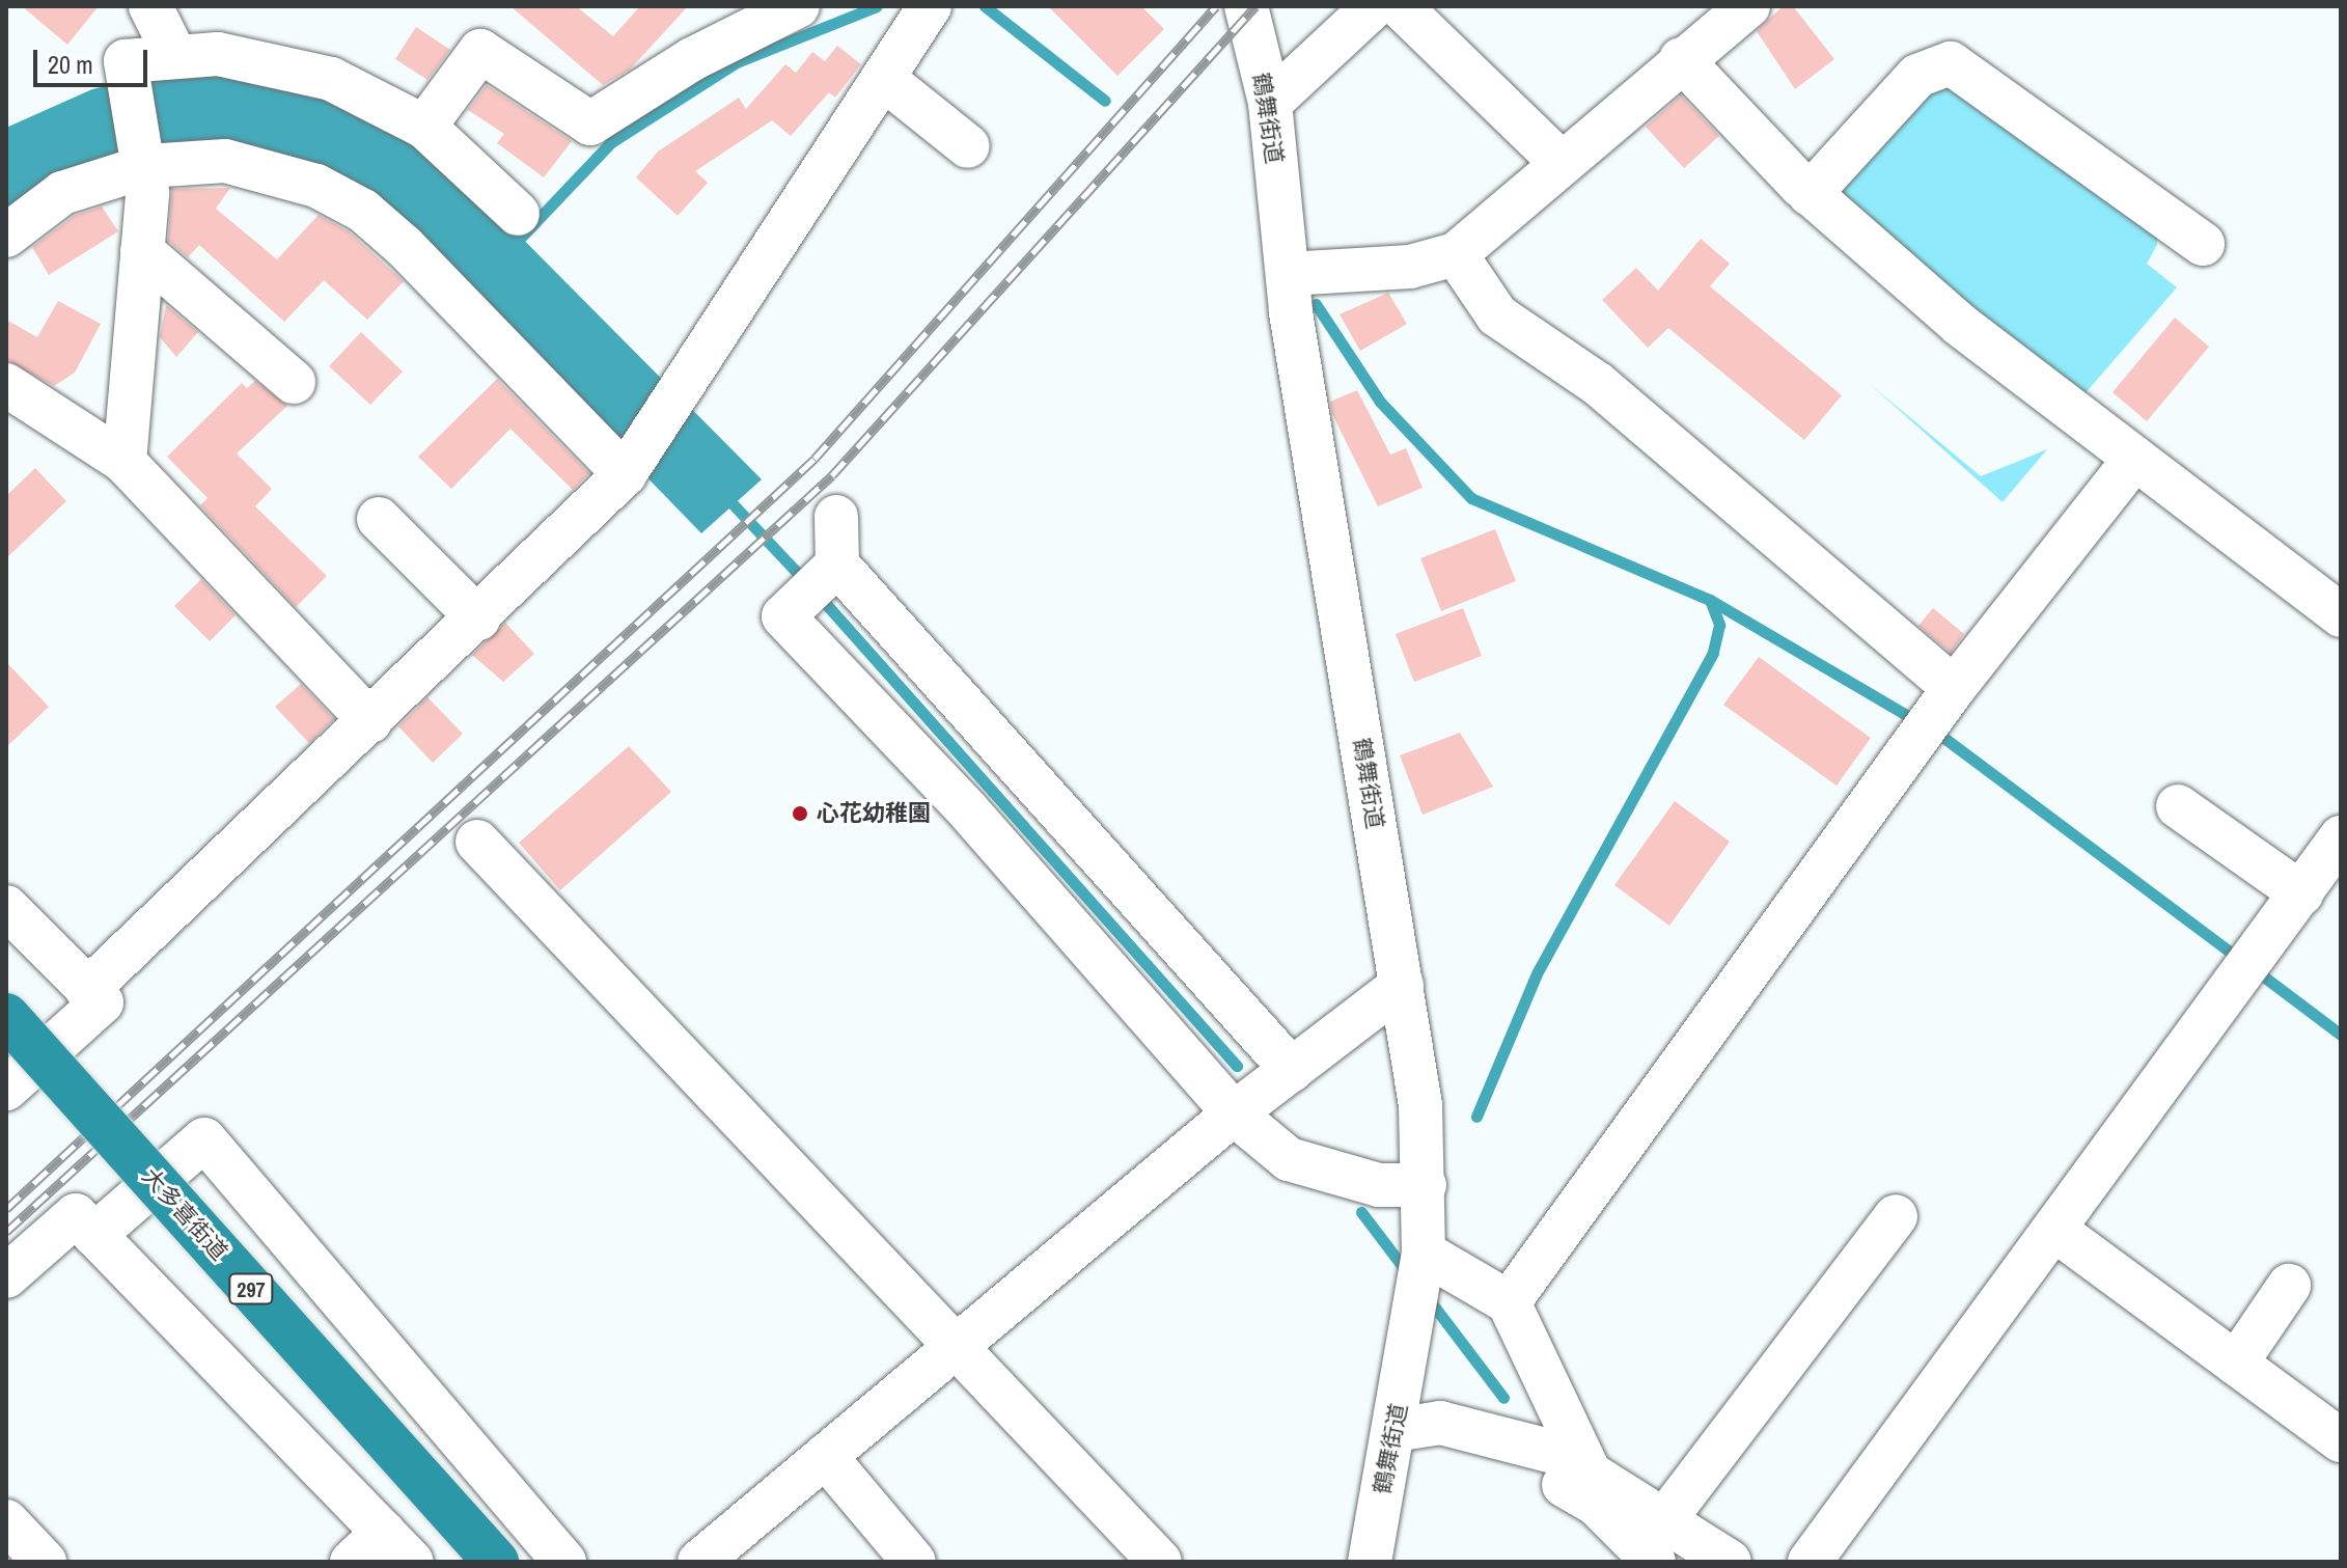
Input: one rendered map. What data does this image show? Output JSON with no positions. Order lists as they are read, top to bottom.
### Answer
{
  "streets": {
    "highway": ["大多喜街道", "297"],
    "street": ["鶴舞街道"]
  },
  "places": ["心花幼稚園"],
  "scale_bar": "20 m"
}
